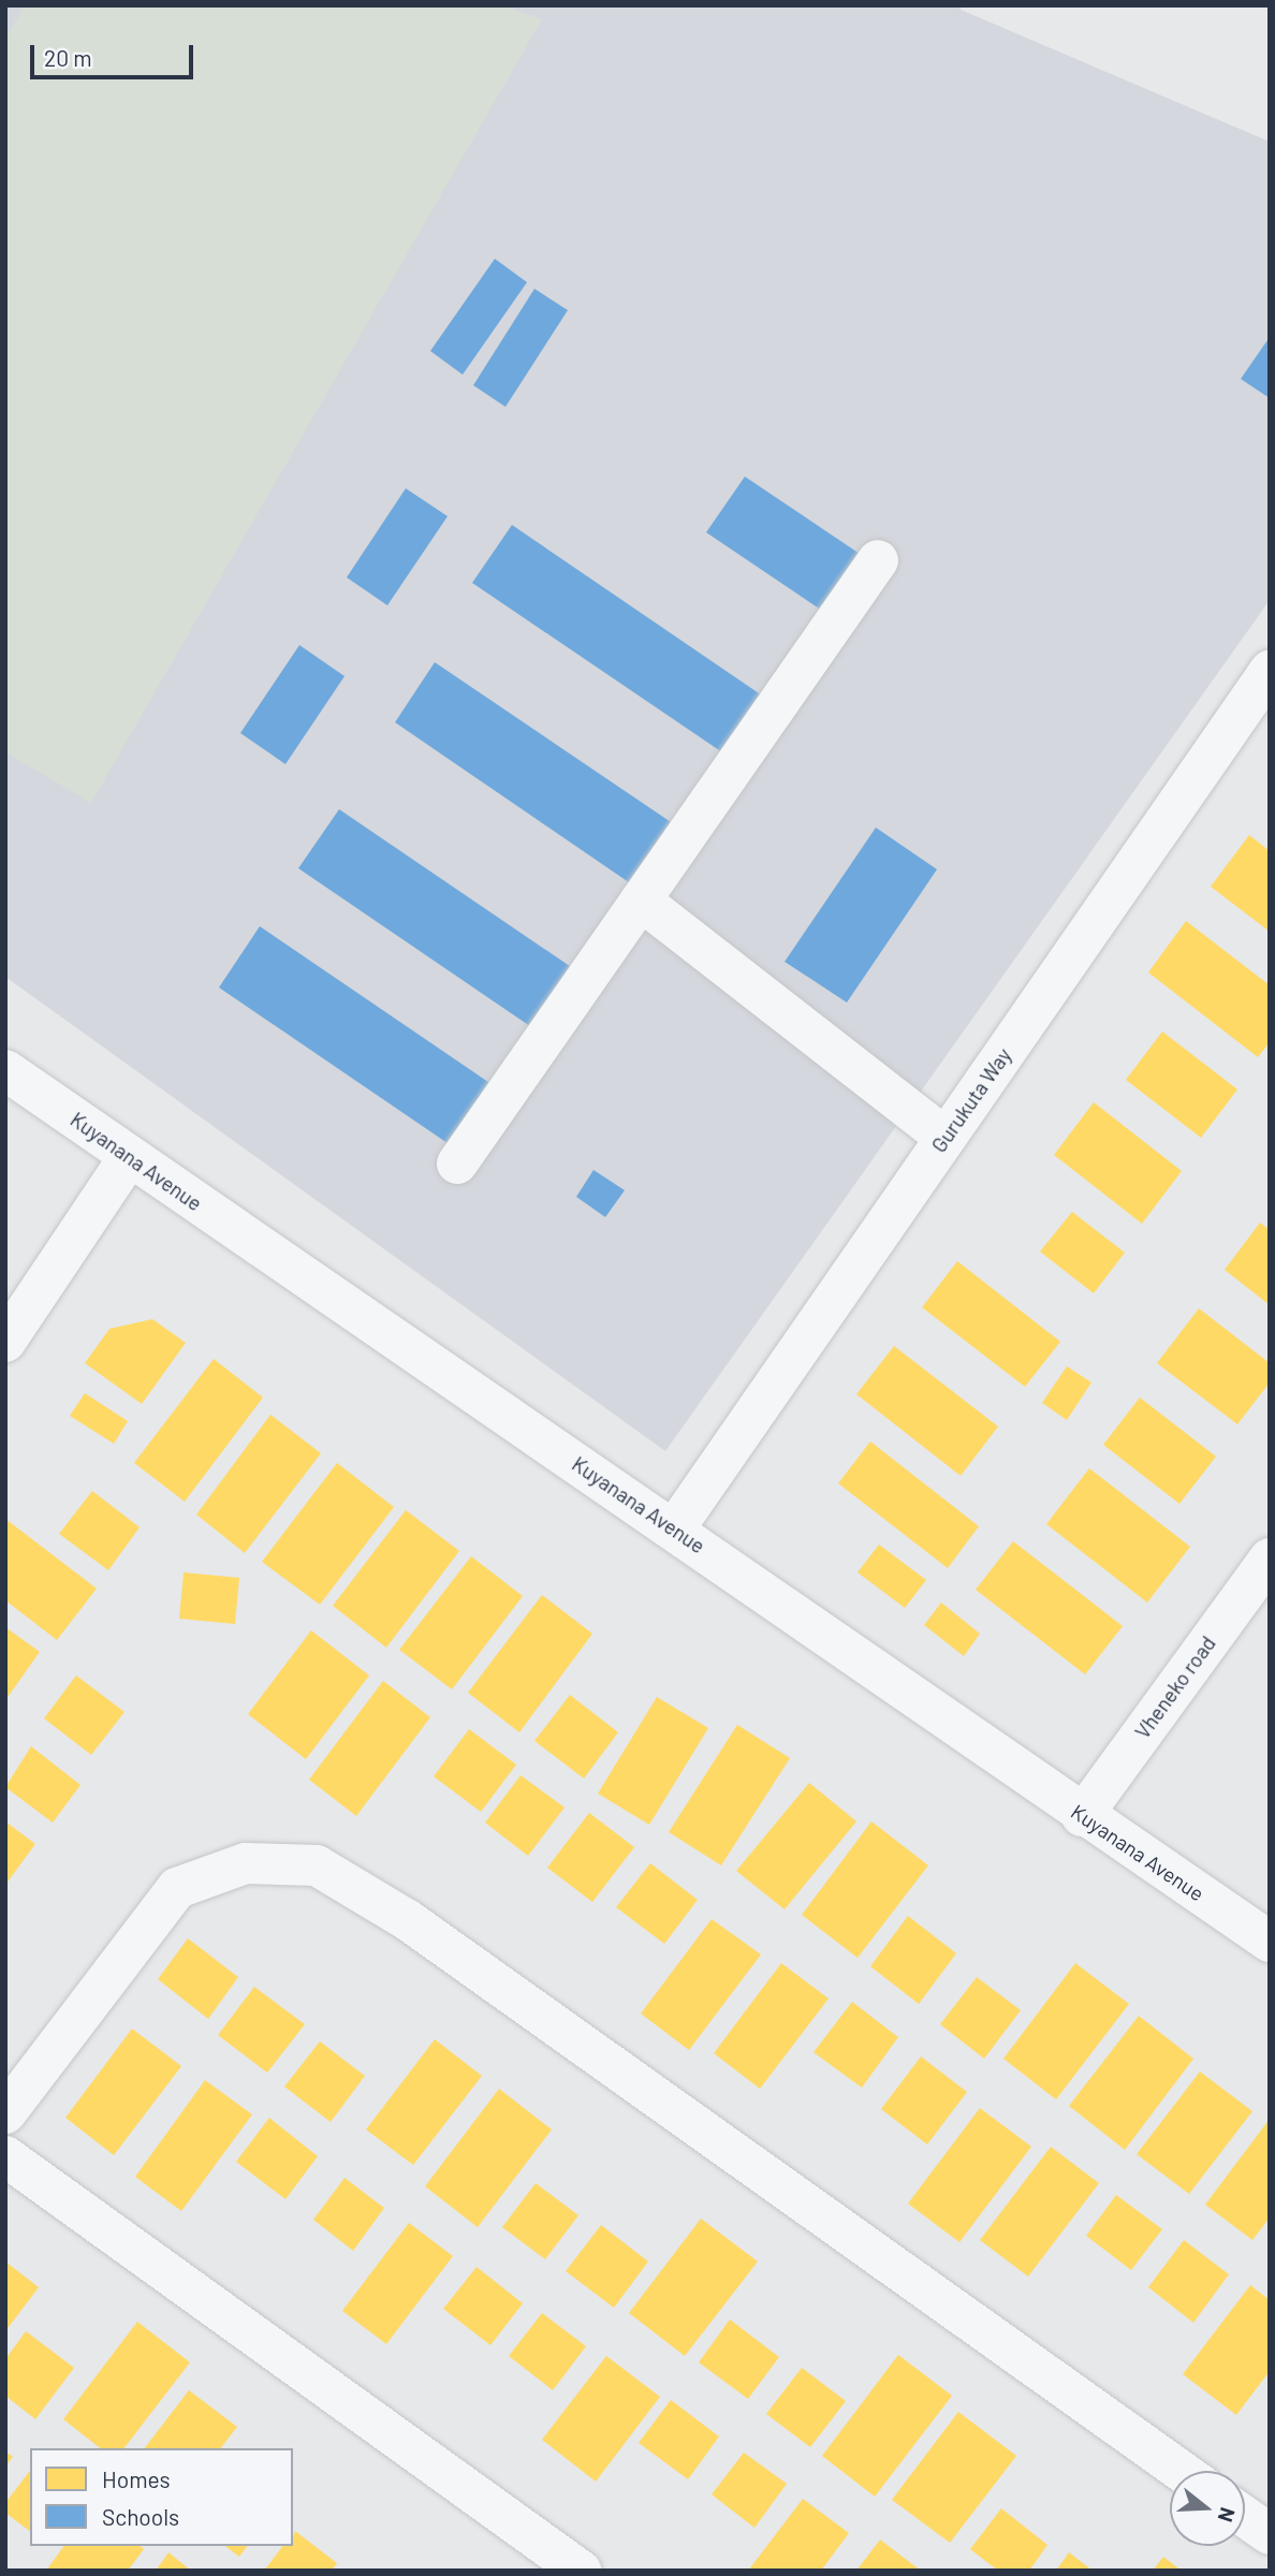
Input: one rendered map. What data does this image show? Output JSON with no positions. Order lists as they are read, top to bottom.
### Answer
{
  "streets": {
    "street": ["Gurukuta Way", "Kuyanana Avenue", "Vheneko road"]
  },
  "crossings": [
    ["Gurukuta Way", "Kuyanana Avenue"],
    ["Kuyanana Avenue", "Vheneko road"]
  ],
  "legend": ["Homes", "Schools"],
  "scale_bar": "20 m",
  "north": "right"
}
